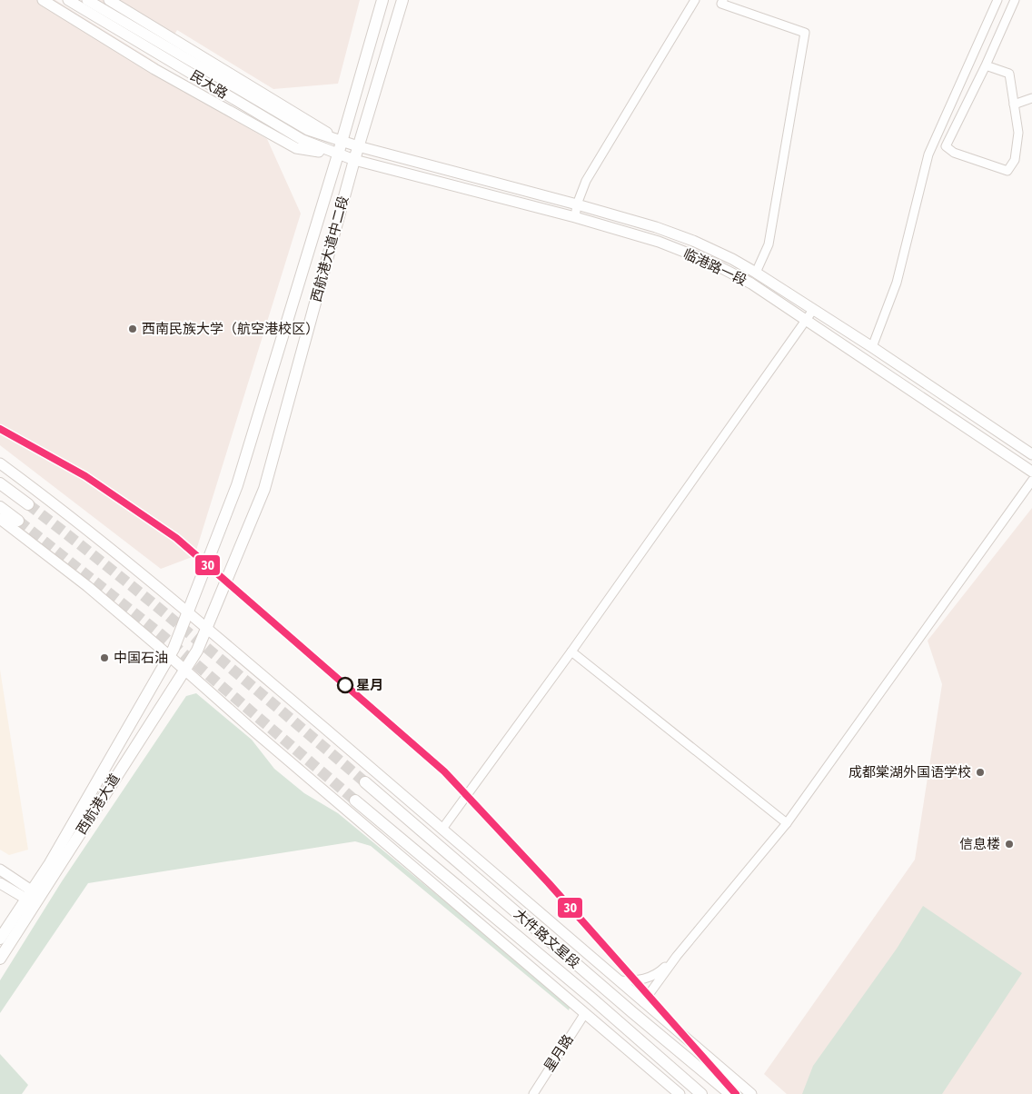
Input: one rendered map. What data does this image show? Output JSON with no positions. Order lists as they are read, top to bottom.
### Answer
{
  "streets": {
    "main road": ["西航港大道中二段", "西航港大道", "大件路文星段"],
    "street": ["民大路", "临港路一段", "星月路"]
  },
  "crossings": [
    ["民大路", "西航港大道中二段"],
    ["民大路", "临港路一段"],
    ["西航港大道中二段", "临港路一段"],
    ["西航港大道中二段", "西航港大道"]
  ],
  "places": [
    "西南民族大学（航空港校区）",
    "中国石油",
    "星月",
    "成都棠湖外国语学校",
    "信息楼"
  ],
  "lines": ["transit line 30"]
}
